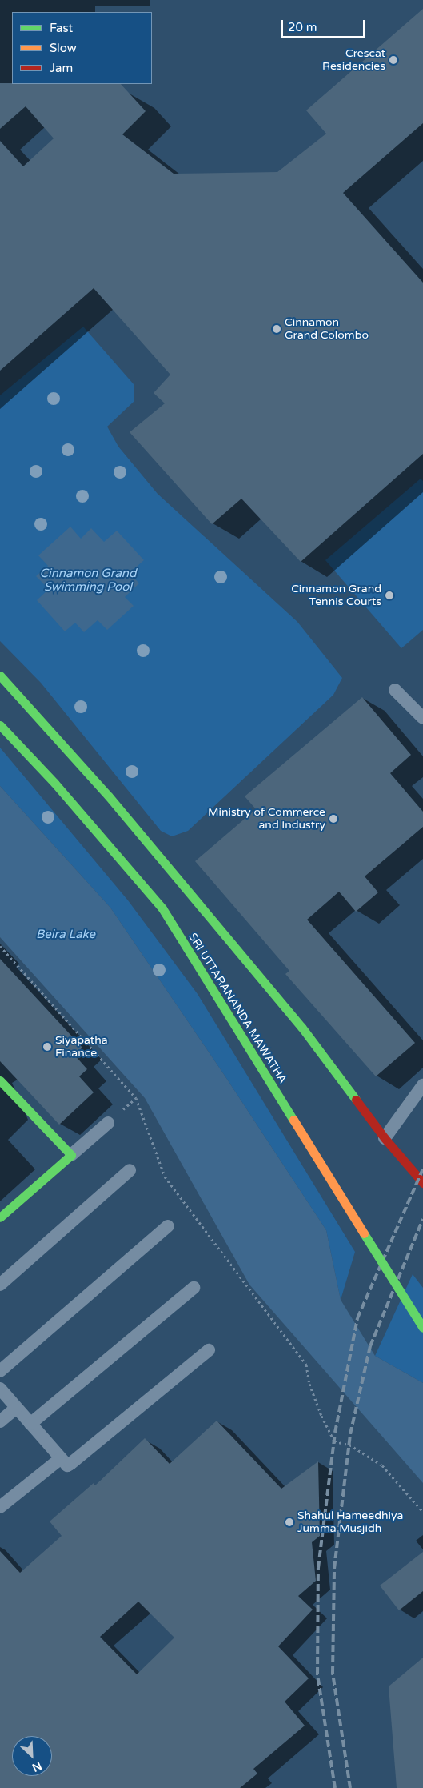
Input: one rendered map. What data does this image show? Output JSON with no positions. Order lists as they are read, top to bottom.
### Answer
{
  "streets": {
    "main road": ["SRI UTTARANANDA MAWATHA"]
  },
  "water": ["Cinnamon Grand Swimming Pool", "Beira Lake"],
  "places": [
    "Crescat Residencies",
    "Cinnamon Grand Colombo",
    "Cinnamon Grand Tennis Courts",
    "Ministry of Commerce and Industry",
    "Siyapatha Finance",
    "Shahul Hameedhiya Jumma Musjidh"
  ],
  "legend": ["Fast", "Slow", "Jam"],
  "scale_bar": "20 m",
  "north": "bottom right"
}
